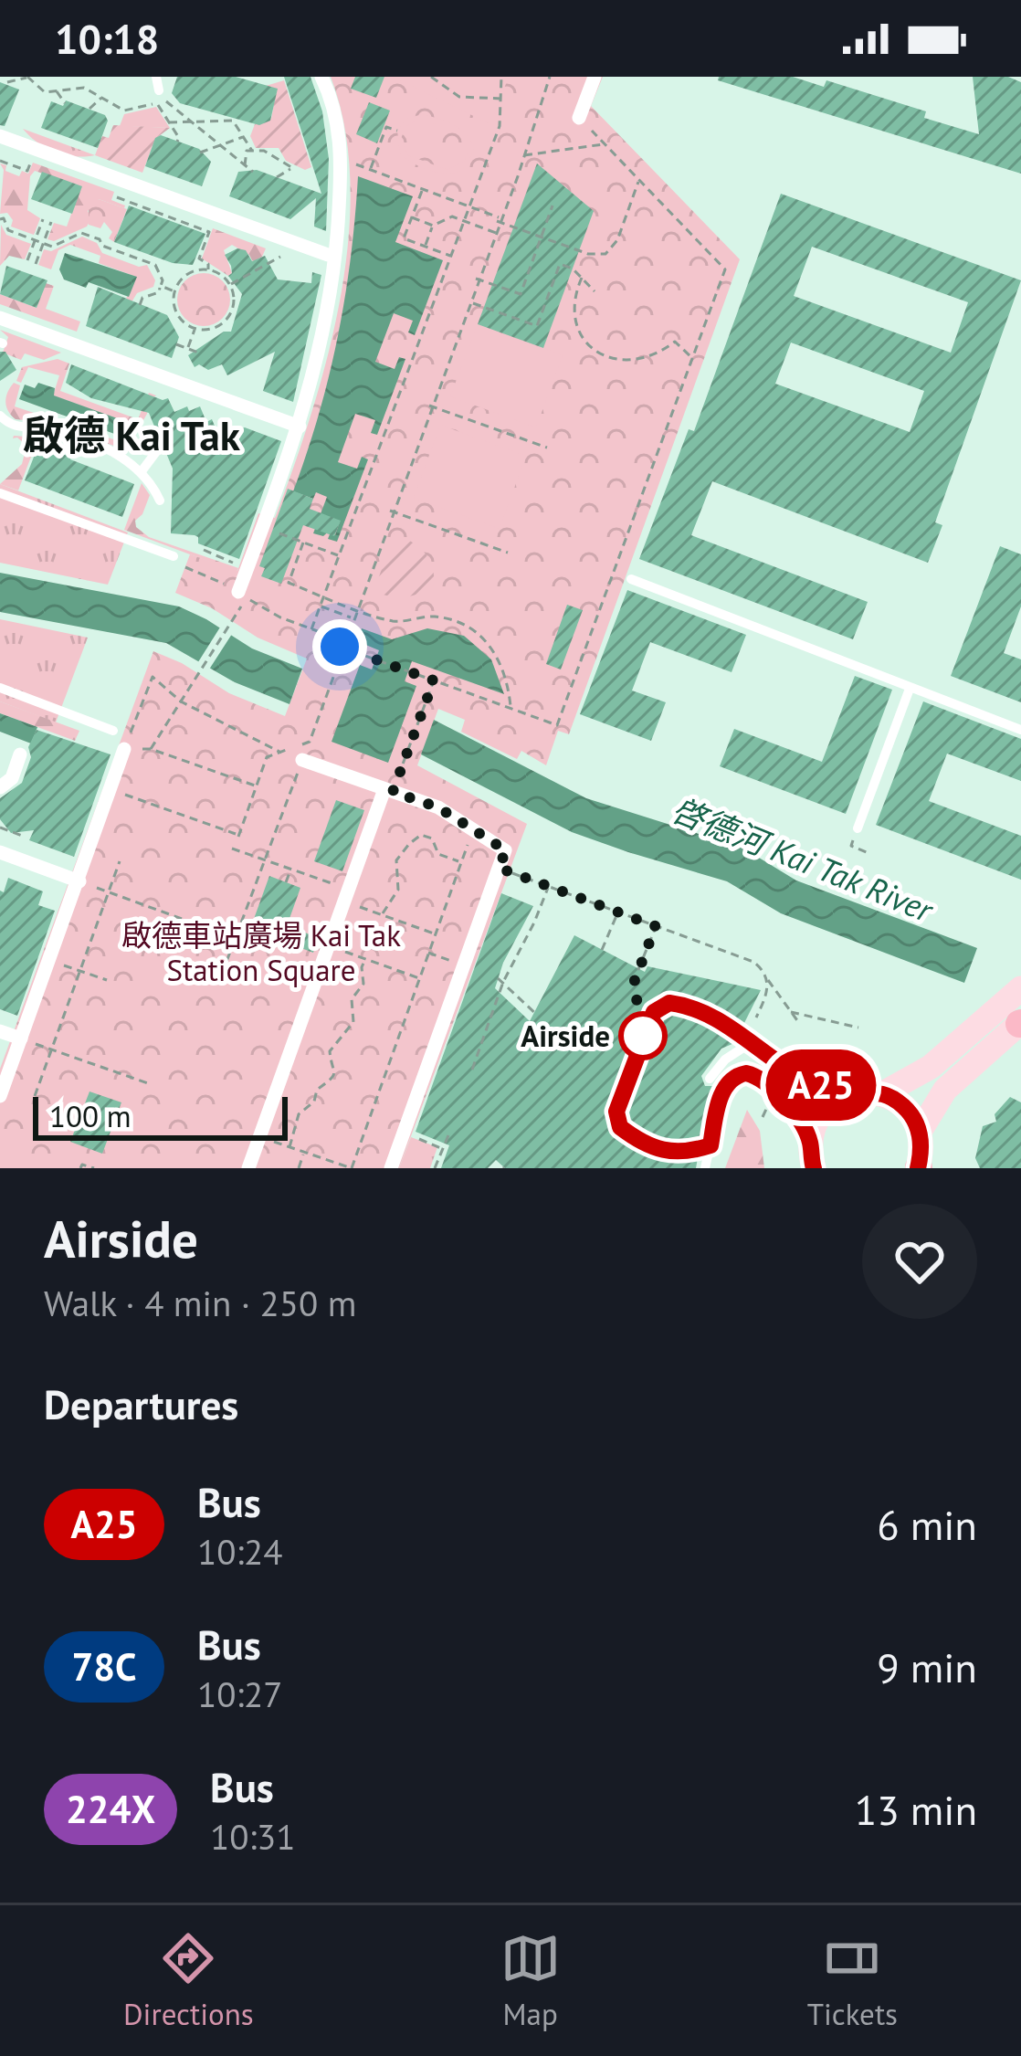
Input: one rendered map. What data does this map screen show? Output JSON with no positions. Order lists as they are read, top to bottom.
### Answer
{
  "districts": ["啟德 Kai Tak"],
  "water": ["啓德河 Kai Tak River"],
  "parks": ["啟德車站廣場 Kai Tak Station Square"],
  "places": ["Airside"],
  "lines": ["bus line A25"],
  "scale_bar": "100 m",
  "page": {
    "status": "10:18",
    "on_map": "A25",
    "scale": "100 m",
    "heading": [
      ["Airside", "Walk · 4 min · 250 m"],
      "Departures"
    ],
    "list": [
      {
        "mark": "A25",
        "name": "Bus",
        "note": "10:24",
        "value": "6 min"
      },
      {
        "mark": "78C",
        "name": "Bus",
        "note": "10:27",
        "value": "9 min"
      },
      {
        "mark": "224X",
        "name": "Bus",
        "note": "10:31",
        "value": "13 min"
      }
    ],
    "tabs": ["Directions", "Map", "Tickets"]
  }
}
